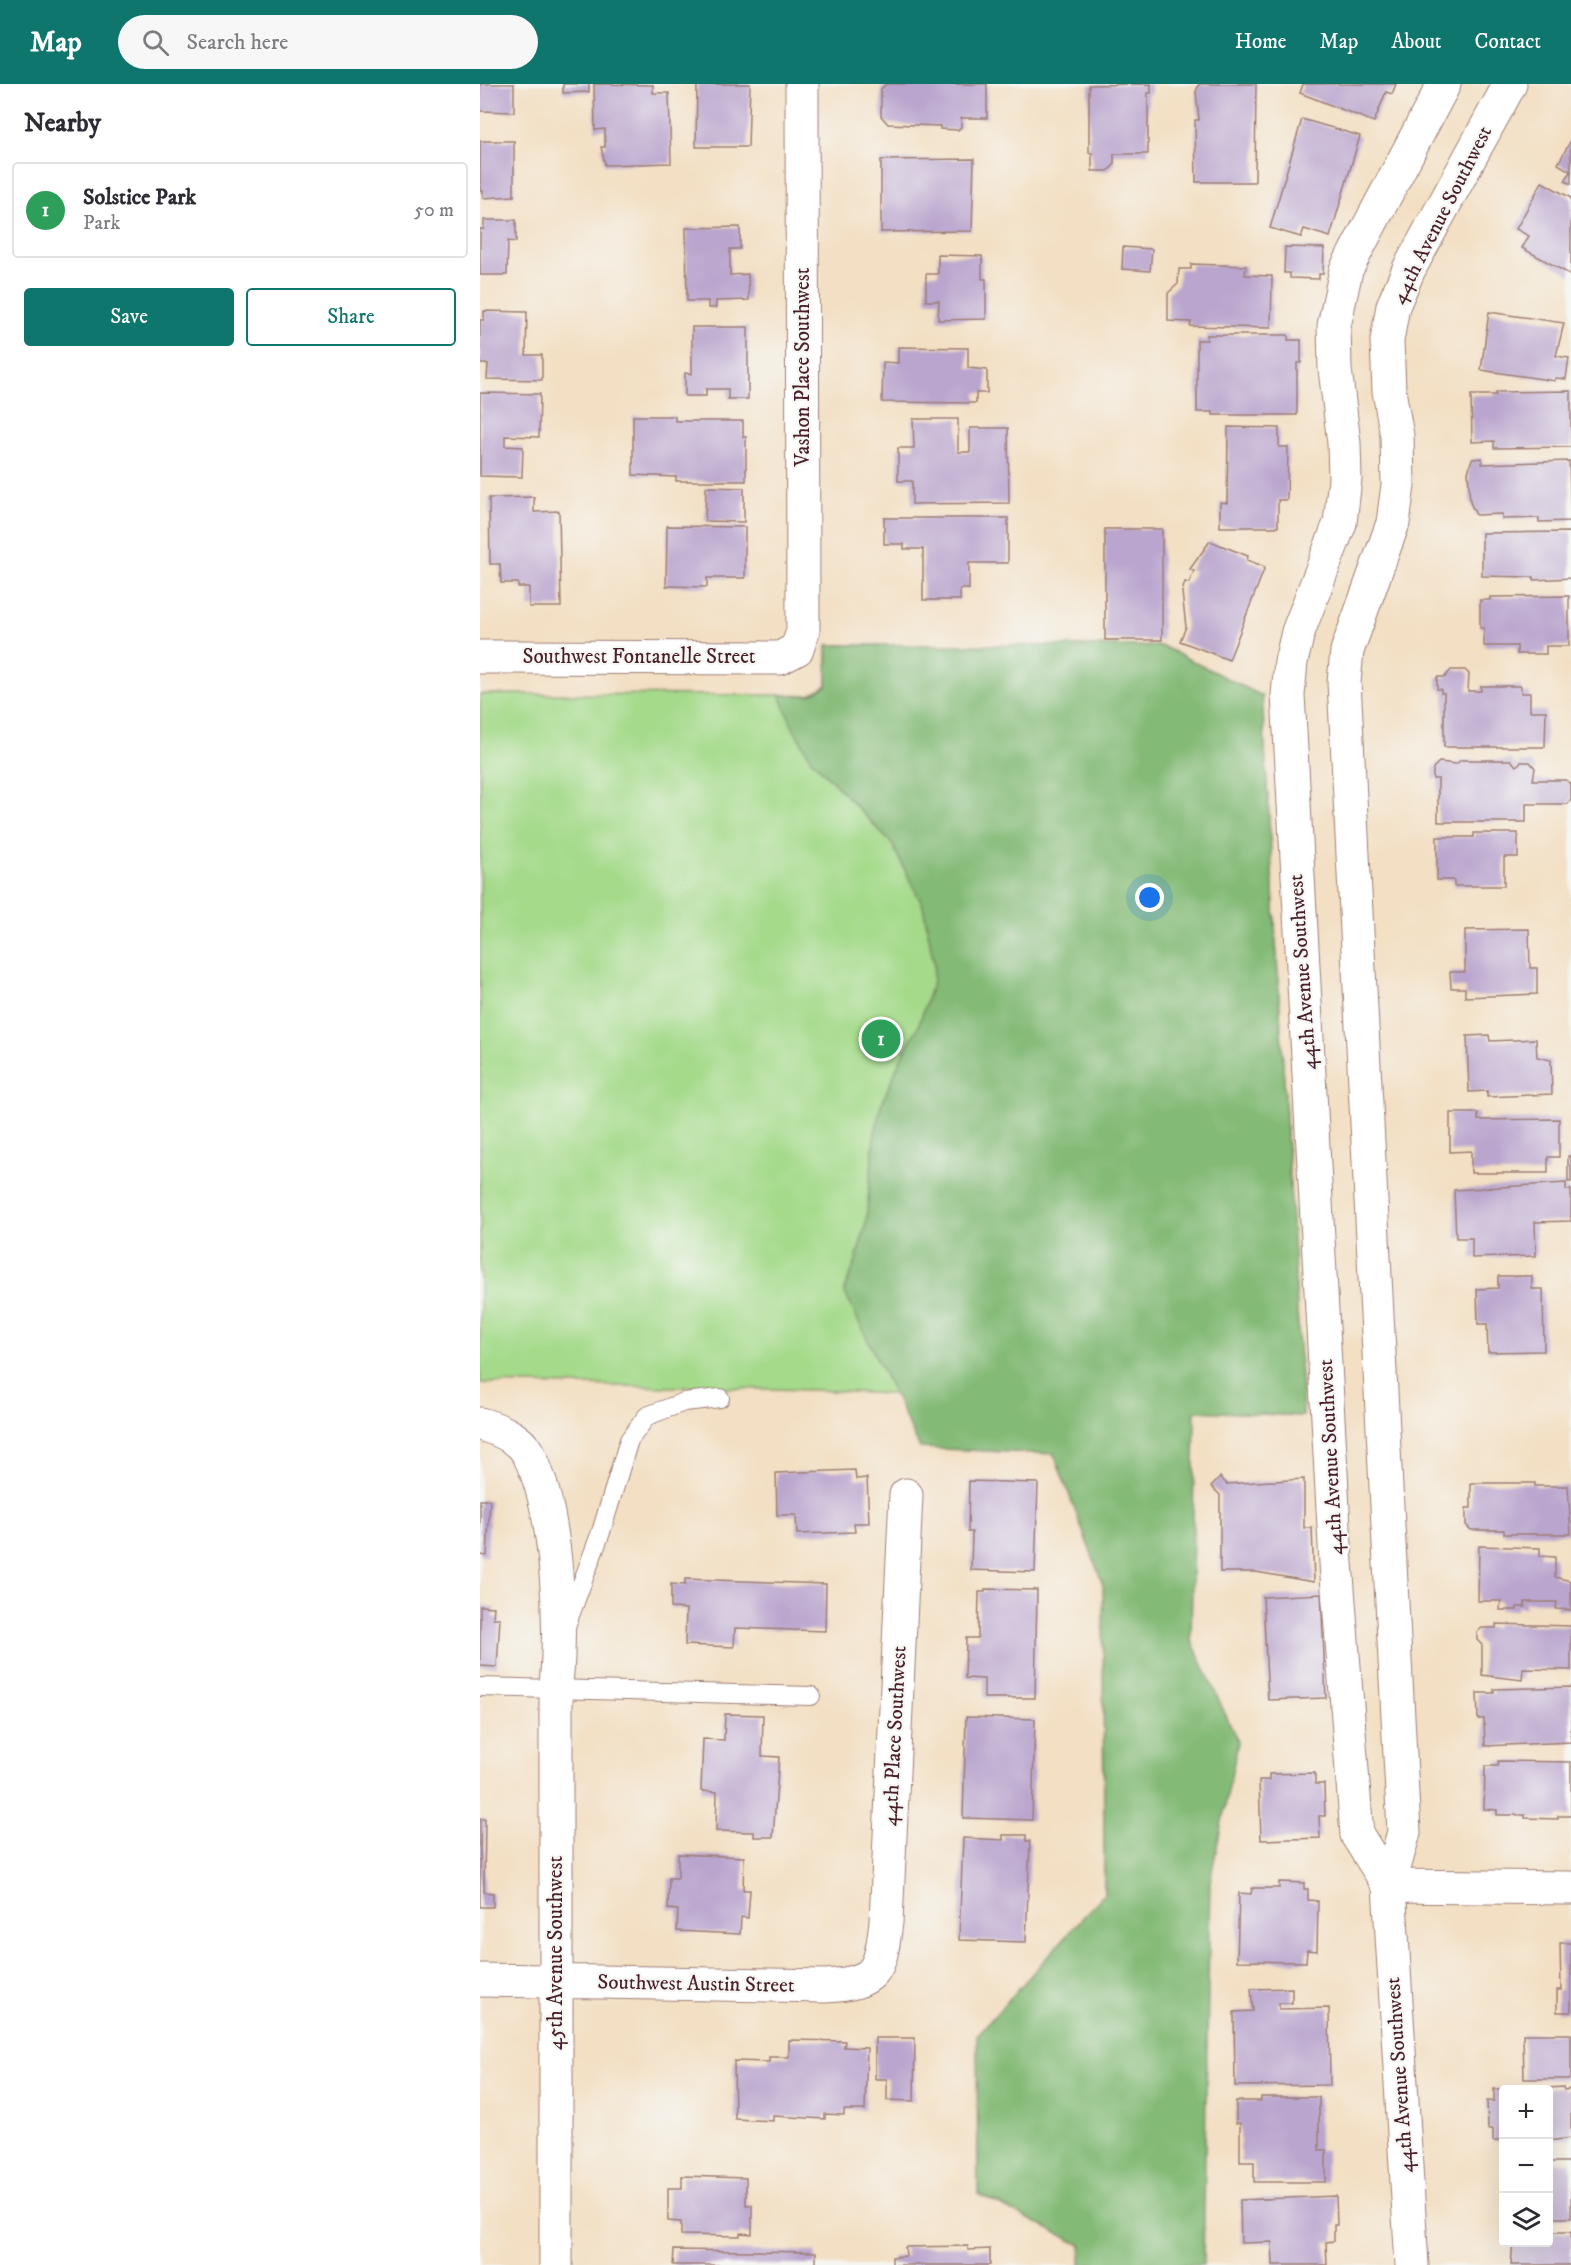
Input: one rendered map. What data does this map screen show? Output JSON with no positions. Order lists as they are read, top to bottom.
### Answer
{
  "streets": {
    "street": [
      "44th Avenue Southwest",
      "Vashon Place Southwest",
      "Southwest Fontanelle Street",
      "44th Place Southwest",
      "45th Avenue Southwest",
      "Southwest Austin Street"
    ]
  },
  "crossings": [
    ["Vashon Place Southwest", "Southwest Fontanelle Street"],
    ["44th Place Southwest", "Southwest Austin Street"],
    ["45th Avenue Southwest", "Southwest Austin Street"]
  ],
  "page": {
    "header": "Map",
    "search": "Search here",
    "nav": [
      "Home",
      "Map",
      "About",
      "Contact"
    ],
    "heading": "Nearby",
    "list": [
      {
        "mark": "1",
        "name": "Solstice Park",
        "note": "Park",
        "value": "50 m"
      }
    ],
    "buttons": ["Save", "Share"],
    "pins": "1",
    "map_buttons": ["+", "−"]
  }
}
